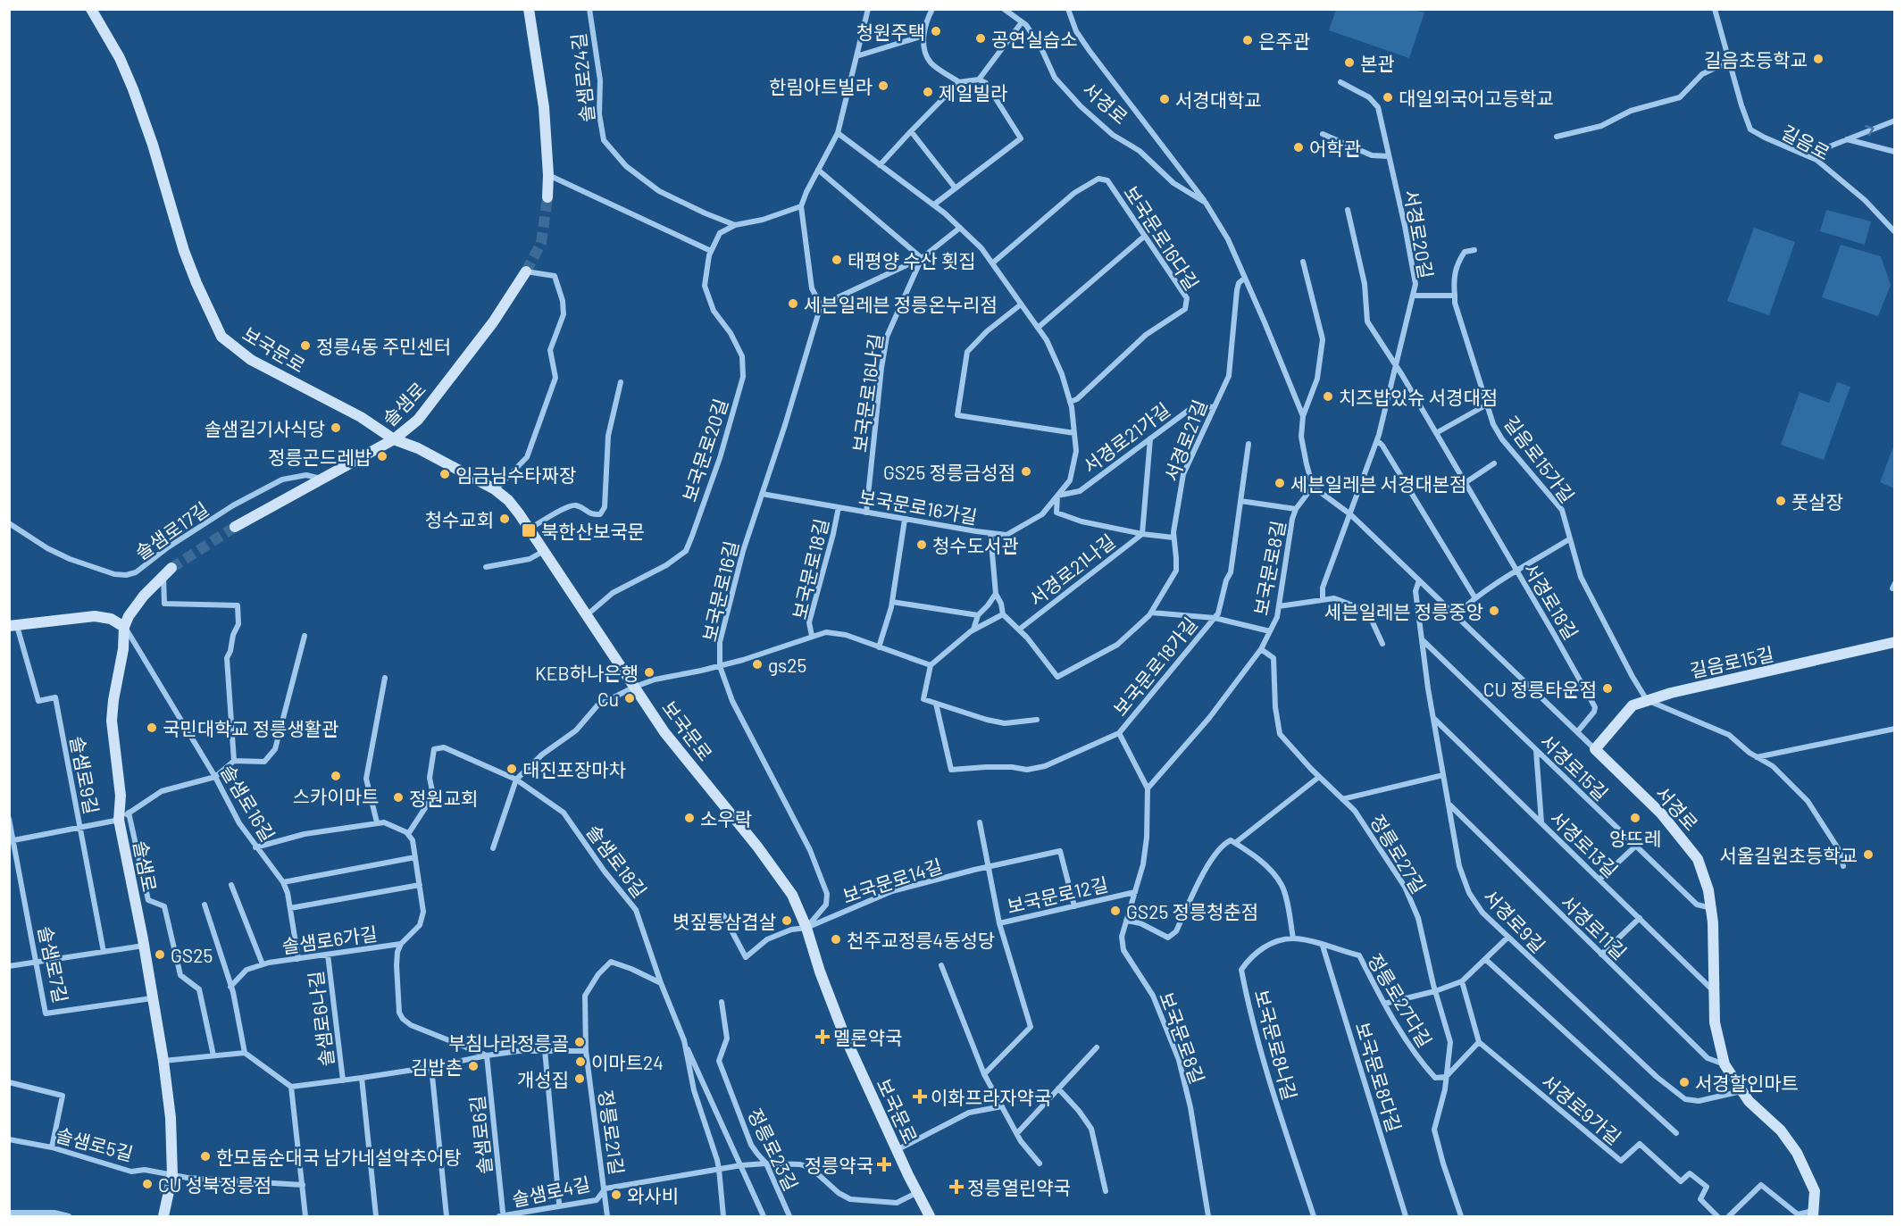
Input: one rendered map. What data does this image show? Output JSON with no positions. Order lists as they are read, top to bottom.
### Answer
{
  "streets": {
    "main road": [
      "서경로",
      "보국문로",
      "솔샘로",
      "길음로15길"
    ],
    "street": [
      "솔샘로24길",
      "길음로",
      "서경로20길",
      "보국문로16다길",
      "보국문로16나길",
      "서경로21가길",
      "서경로21길",
      "보국문로20길",
      "길음로15가길",
      "보국문로16가길",
      "솔샘로17길",
      "보국문로8길",
      "보국문로18길",
      "서경로21나길",
      "보국문로16길",
      "서경로18길",
      "보국문로18가길",
      "서경로15길",
      "솔샘로9길",
      "솔샘로16길",
      "서경로13길",
      "정릉로27길",
      "솔샘로18길",
      "보국문로14길",
      "보국문로12길",
      "서경로9길",
      "서경로11길",
      "솔샘로6가길",
      "솔샘로7길",
      "정릉로27다길",
      "솔샘로6나길",
      "보국문로8나길",
      "보국문로8다길",
      "서경로9가길",
      "정릉로21길",
      "솔샘로6길",
      "솔샘로5길",
      "정릉로23길",
      "솔샘로4길"
    ]
  },
  "crossings": [
    ["솔샘로24길", "보국문로20길"],
    ["서경로", "서경로20길"],
    ["서경로", "서경로21길"],
    ["서경로", "보국문로8길"],
    ["서경로", "서경로18길"],
    ["서경로", "길음로15길"],
    ["서경로", "서경로15길"],
    ["서경로", "서경로13길"],
    ["서경로", "서경로9길"],
    ["서경로", "서경로11길"],
    ["서경로20길", "서경로18길"],
    ["보국문로16다길", "보국문로16가길"],
    ["보국문로", "솔샘로"],
    ["보국문로", "보국문로20길"],
    ["보국문로", "보국문로18길"],
    ["보국문로", "보국문로16길"],
    ["보국문로", "보국문로14길"],
    ["보국문로16나길", "보국문로16가길"],
    ["솔샘로", "솔샘로17길"],
    ["솔샘로", "솔샘로16길"],
    ["솔샘로", "솔샘로7길"],
    ["솔샘로", "솔샘로5길"],
    ["서경로21가길", "서경로21길"],
    ["서경로21가길", "보국문로16가길"],
    ["서경로21가길", "서경로21나길"],
    ["서경로21길", "서경로21나길"],
    ["길음로15가길", "길음로15길"],
    ["보국문로16가길", "보국문로18길"],
    ["보국문로16가길", "보국문로16길"],
    ["보국문로8길", "보국문로18가길"],
    ["보국문로8길", "정릉로27길"],
    ["보국문로8길", "보국문로12길"],
    ["보국문로18길", "보국문로16길"],
    ["보국문로18길", "솔샘로18길"],
    ["보국문로16길", "보국문로14길"],
    ["서경로15길", "서경로9길"],
    ["솔샘로16길", "솔샘로6가길"],
    ["서경로13길", "서경로9길"],
    ["정릉로27길", "정릉로27다길"],
    ["솔샘로18길", "솔샘로6가길"],
    ["보국문로14길", "보국문로12길"],
    ["서경로9길", "서경로11길"],
    ["솔샘로6가길", "솔샘로6나길"],
    ["솔샘로6가길", "솔샘로6길"],
    ["정릉로27다길", "보국문로8나길"],
    ["정릉로27다길", "보국문로8다길"],
    ["보국문로8나길", "보국문로8다길"],
    ["정릉로21길", "솔샘로4길"],
    ["솔샘로6길", "솔샘로4길"]
  ],
  "places": {
    "other": [
      "청원주택",
      "공연실습소",
      "은주관",
      "길음초등학교",
      "본관",
      "한림아트빌라",
      "제일빌라",
      "대일외국어고등학교",
      "서경대학교",
      "어학관",
      "태평양 수산 횟집",
      "세븐일레븐 정릉온누리점",
      "정릉4동 주민센터",
      "치즈밥있슈 서경대점",
      "솔샘길기사식당",
      "정릉곤드레밥",
      "GS25 정릉금성점",
      "임금님수타짜장",
      "세븐일레븐 서경대본점",
      "풋살장",
      "청수교회",
      "청수도서관",
      "세븐일레븐 정릉중앙",
      "gs25",
      "KEB하나은행",
      "CU 정릉타운점",
      "Cu",
      "국민대학교 정릉생활관",
      "대진포장마차",
      "스카이마트",
      "정원교회",
      "소우락",
      "앙뜨레",
      "서울길원초등학교",
      "GS25 정릉청춘점",
      "볏짚통삼겹살",
      "천주교정릉4동성당",
      "GS25",
      "부침나라정릉골",
      "이마트24",
      "김밥촌",
      "개성집",
      "서경할인마트",
      "한모둠순대국 남가네설악추어탕",
      "CU 성북정릉점",
      "와사비"
    ],
    "transit": ["북한산보국문"],
    "health": [
      "멜론약국",
      "이화프라자약국",
      "정릉약국",
      "정릉열린약국"
    ]
  }
}
